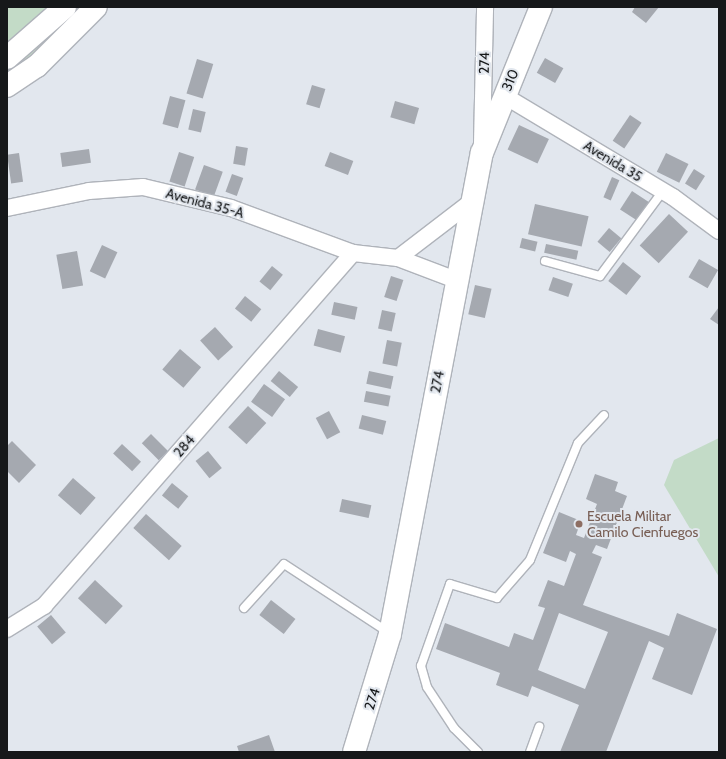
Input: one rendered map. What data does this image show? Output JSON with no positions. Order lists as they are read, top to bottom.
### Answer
{
  "streets": {
    "main road": ["274", "310"],
    "street": ["Avenida 35", "Avenida 35-A", "284"]
  },
  "crossings": [
    ["274", "310"],
    ["274", "Avenida 35-A"],
    ["310", "Avenida 35"],
    ["Avenida 35-A", "284"]
  ],
  "places": ["Escuela Militar Camilo Cienfuegos"]
}
